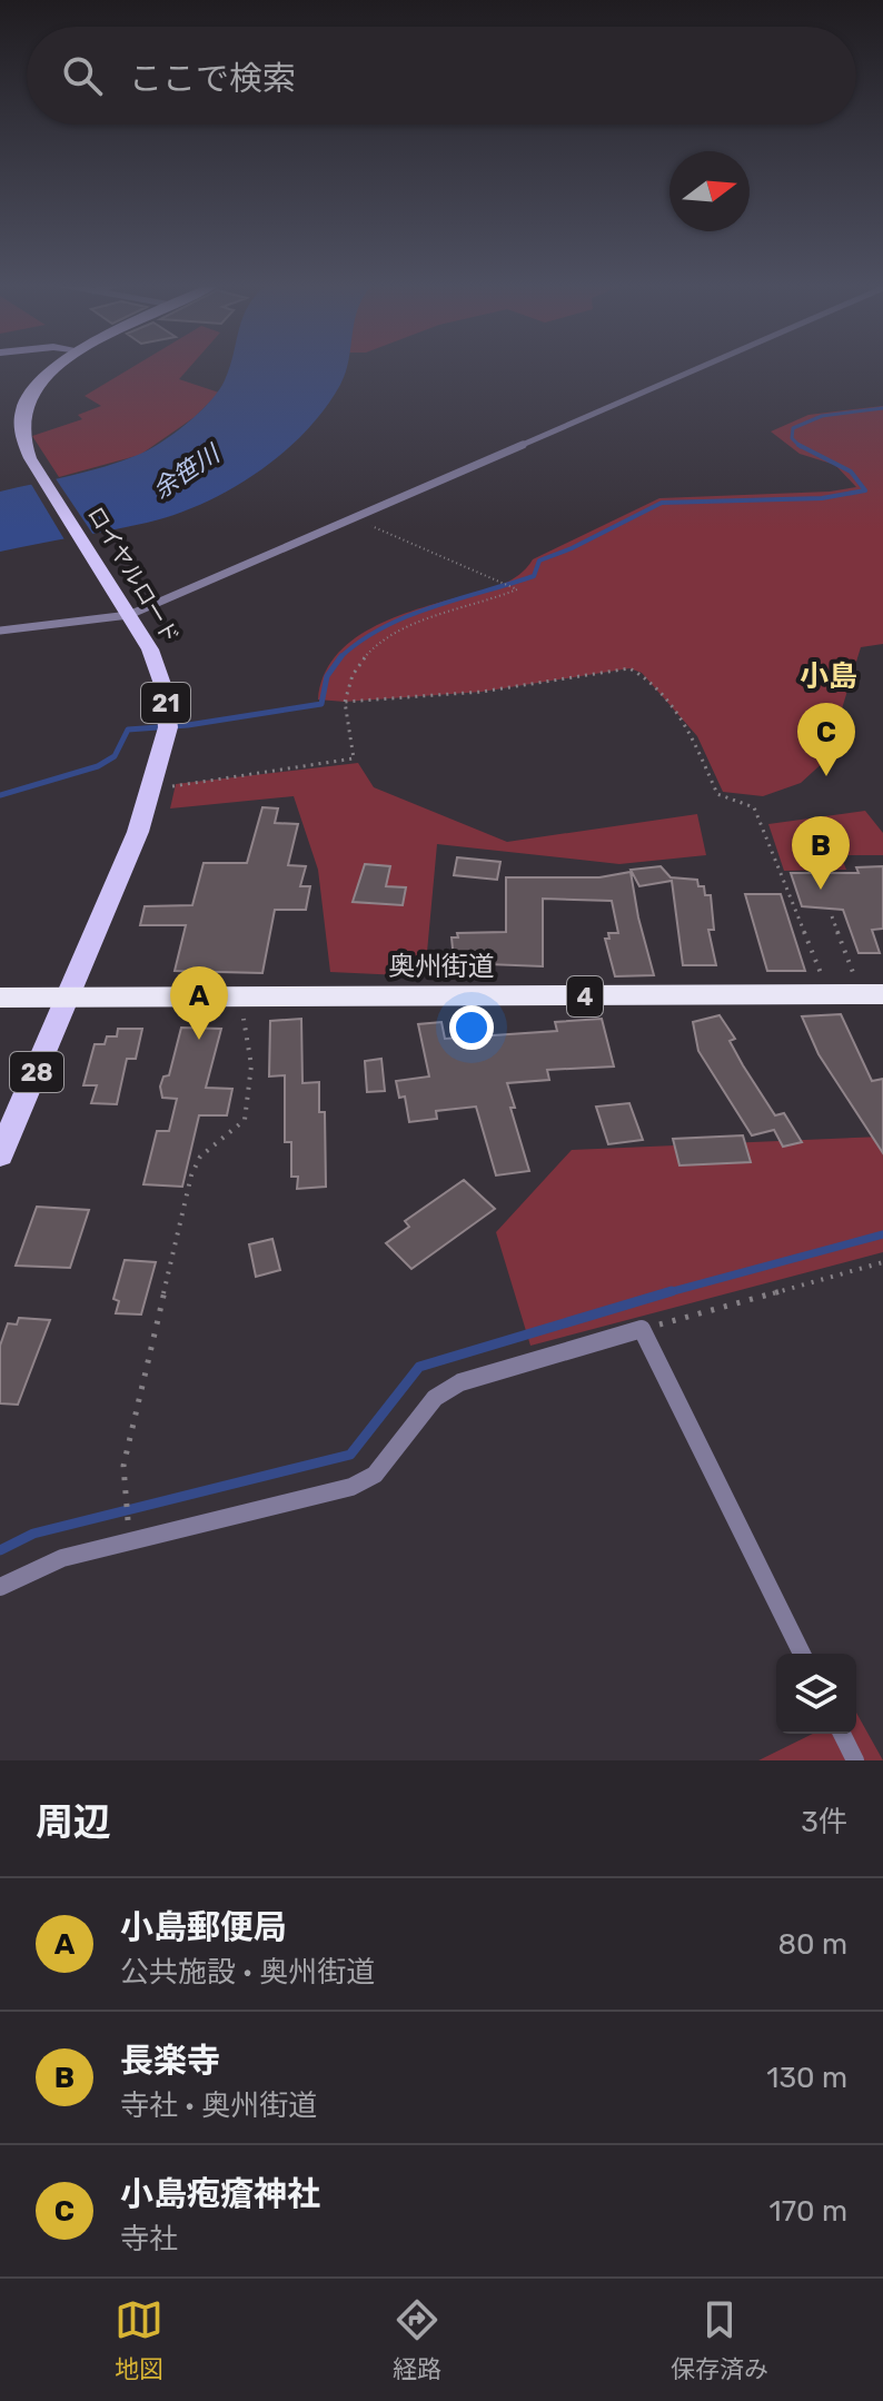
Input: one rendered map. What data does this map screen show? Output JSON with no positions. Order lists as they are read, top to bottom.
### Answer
{
  "streets": {
    "highway": ["奥州街道", "4"],
    "main road": ["ロイヤルロード", "21", "28"]
  },
  "crossings": [
    ["ロイヤルロード", "奥州街道"],
    ["ロイヤルロード", "28"],
    ["奥州街道", "28"]
  ],
  "districts": ["小島"],
  "water": ["余笹川"],
  "north": "right",
  "page": {
    "search": "ここで検索",
    "pins": ["C", "B", "A"],
    "heading": ["周辺", "3件"],
    "list": [
      {
        "mark": "A",
        "name": "小島郵便局",
        "note": "公共施設 · 奥州街道",
        "value": "80 m"
      },
      {
        "mark": "B",
        "name": "長楽寺",
        "note": "寺社 · 奥州街道",
        "value": "130 m"
      },
      {
        "mark": "C",
        "name": "小島疱瘡神社",
        "note": "寺社",
        "value": "170 m"
      }
    ],
    "nav": ["地図", "経路", "保存済み"]
  }
}
